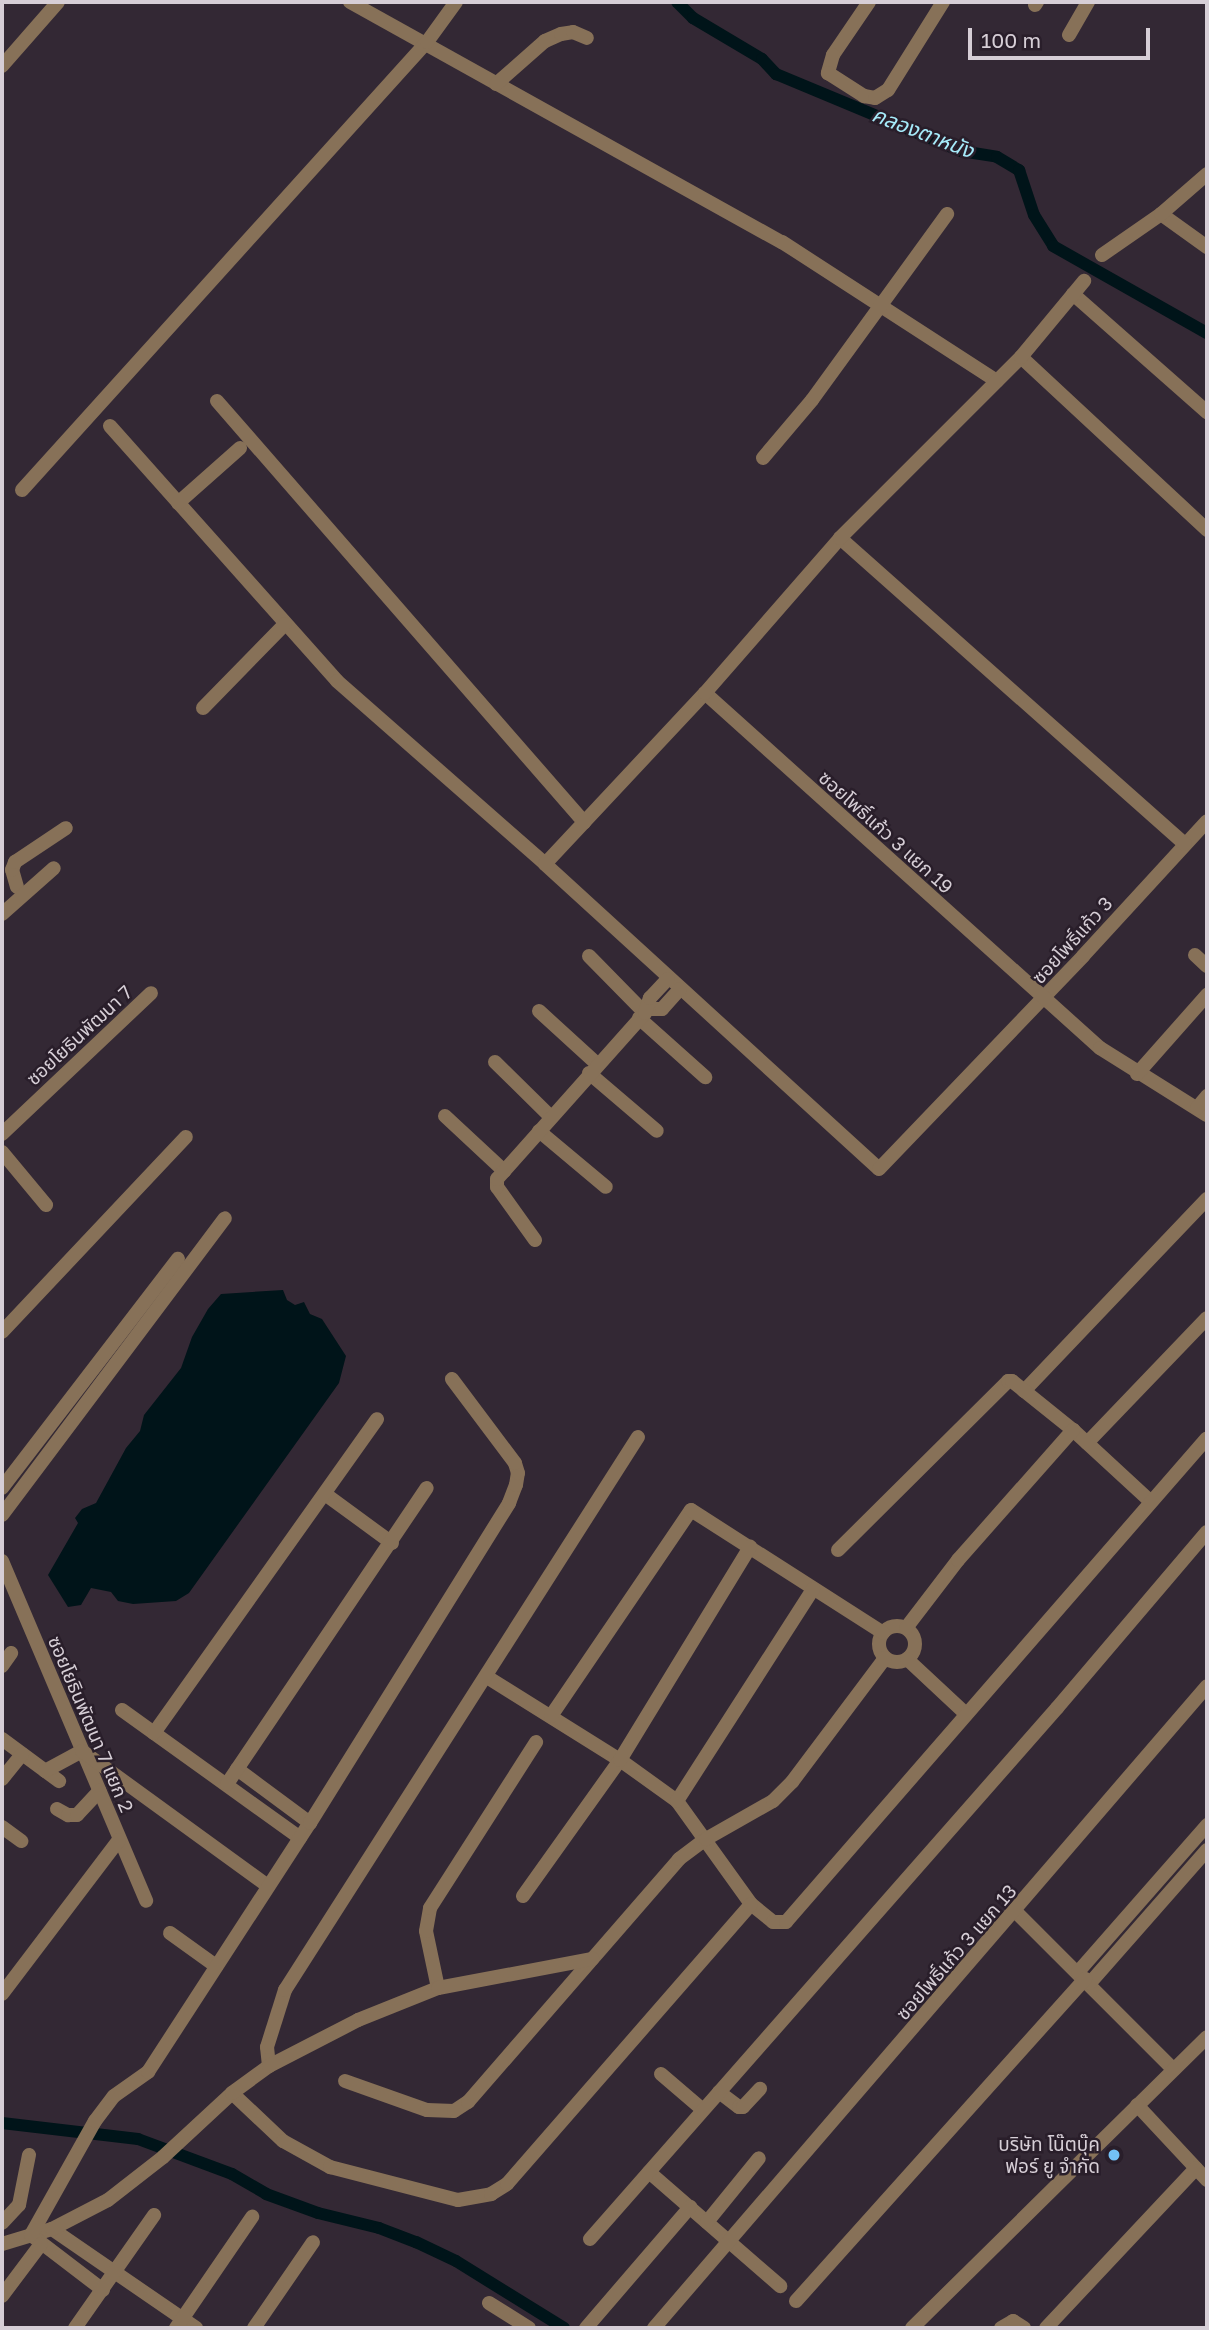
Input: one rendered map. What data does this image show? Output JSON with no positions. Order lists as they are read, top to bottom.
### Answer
{
  "streets": {
    "street": [
      "ซอยโพธิ์แก้ว 3 แยก 19",
      "ซอยโพธิ์แก้ว 3",
      "ซอยโยธินพัฒนา 7",
      "ซอยโยธินพัฒนา 7 แยก 2",
      "ซอยโพธิ์แก้ว 3 แยก 13"
    ]
  },
  "crossings": [
    ["ซอยโพธิ์แก้ว 3 แยก 19", "ซอยโพธิ์แก้ว 3"]
  ],
  "water": ["คลองตาหนัง"],
  "places": ["บริษัท โน๊ตบุ๊ค ฟอร์ ยู จำกัด"],
  "scale_bar": "100 m"
}
